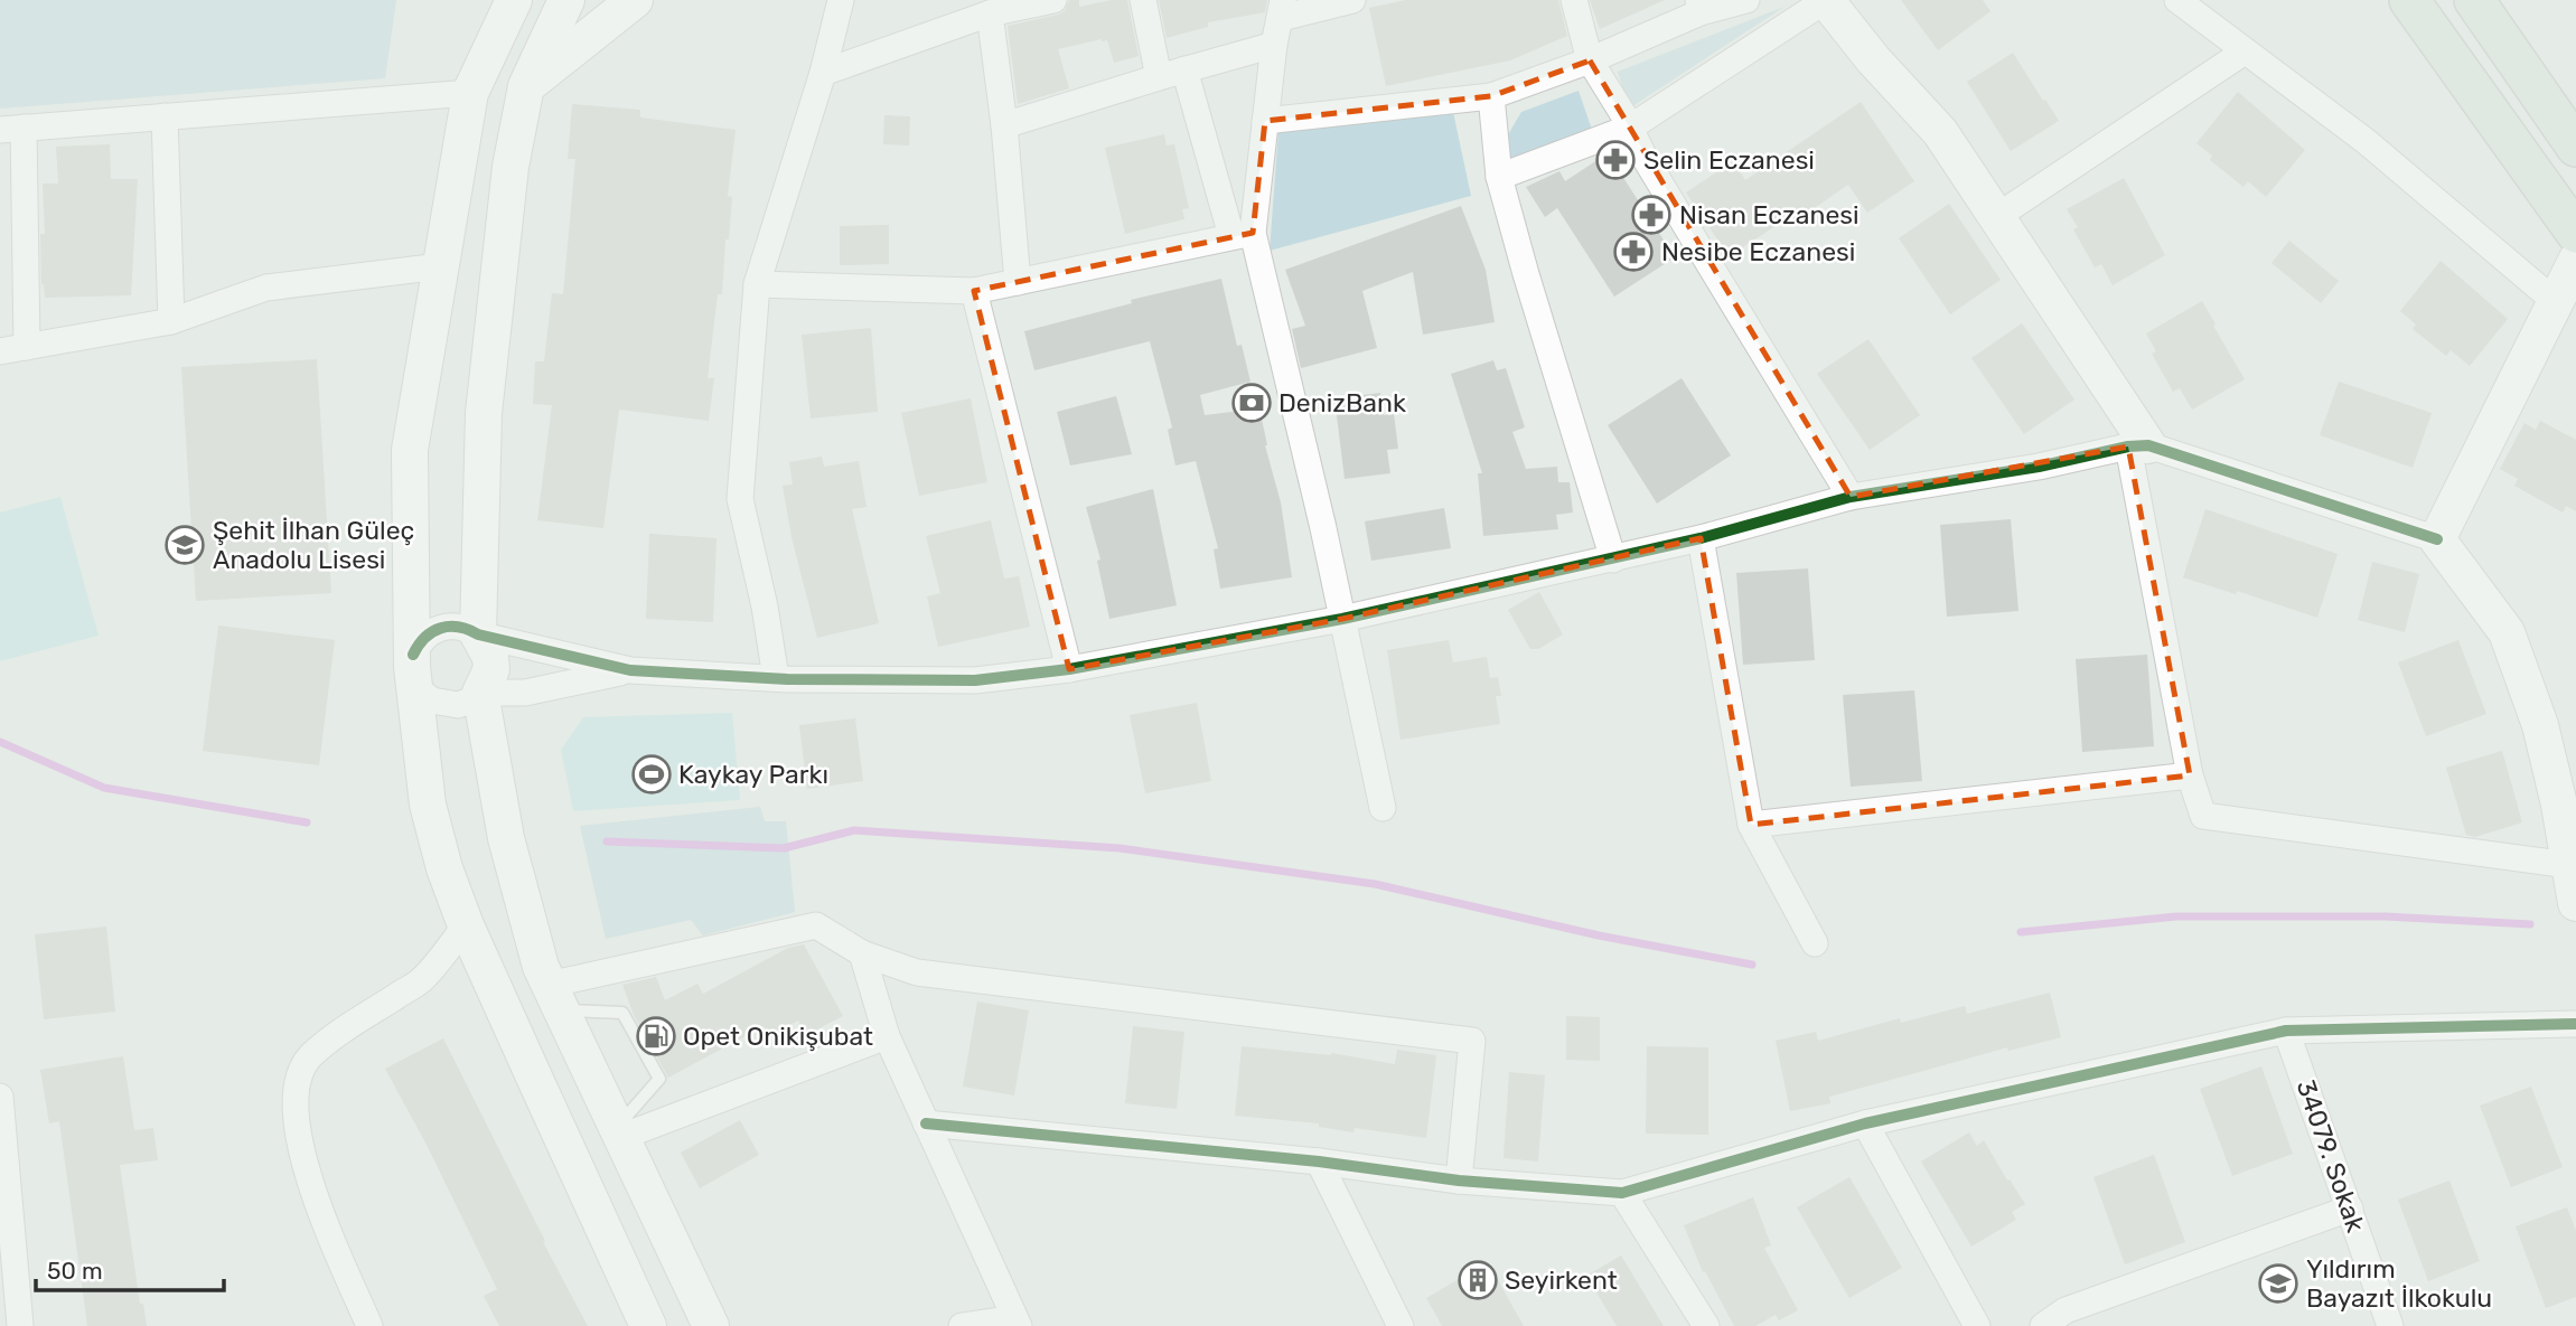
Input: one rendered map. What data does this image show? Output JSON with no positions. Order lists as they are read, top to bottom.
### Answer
{
  "streets": {
    "street": ["34079. Sokak"]
  },
  "places": {
    "pharmacy": ["Selin Eczanesi", "Nisan Eczanesi", "Nesibe Eczanesi"],
    "bank": ["DenizBank"],
    "school or university": ["Şehit İlhan Güleç Anadolu Lisesi", "Yıldırım Bayazıt İlkokulu"],
    "sports": ["Kaykay Parkı"],
    "fuel station": ["Opet Onikişubat"],
    "building": ["Seyirkent"]
  },
  "scale_bar": "50 m"
}
